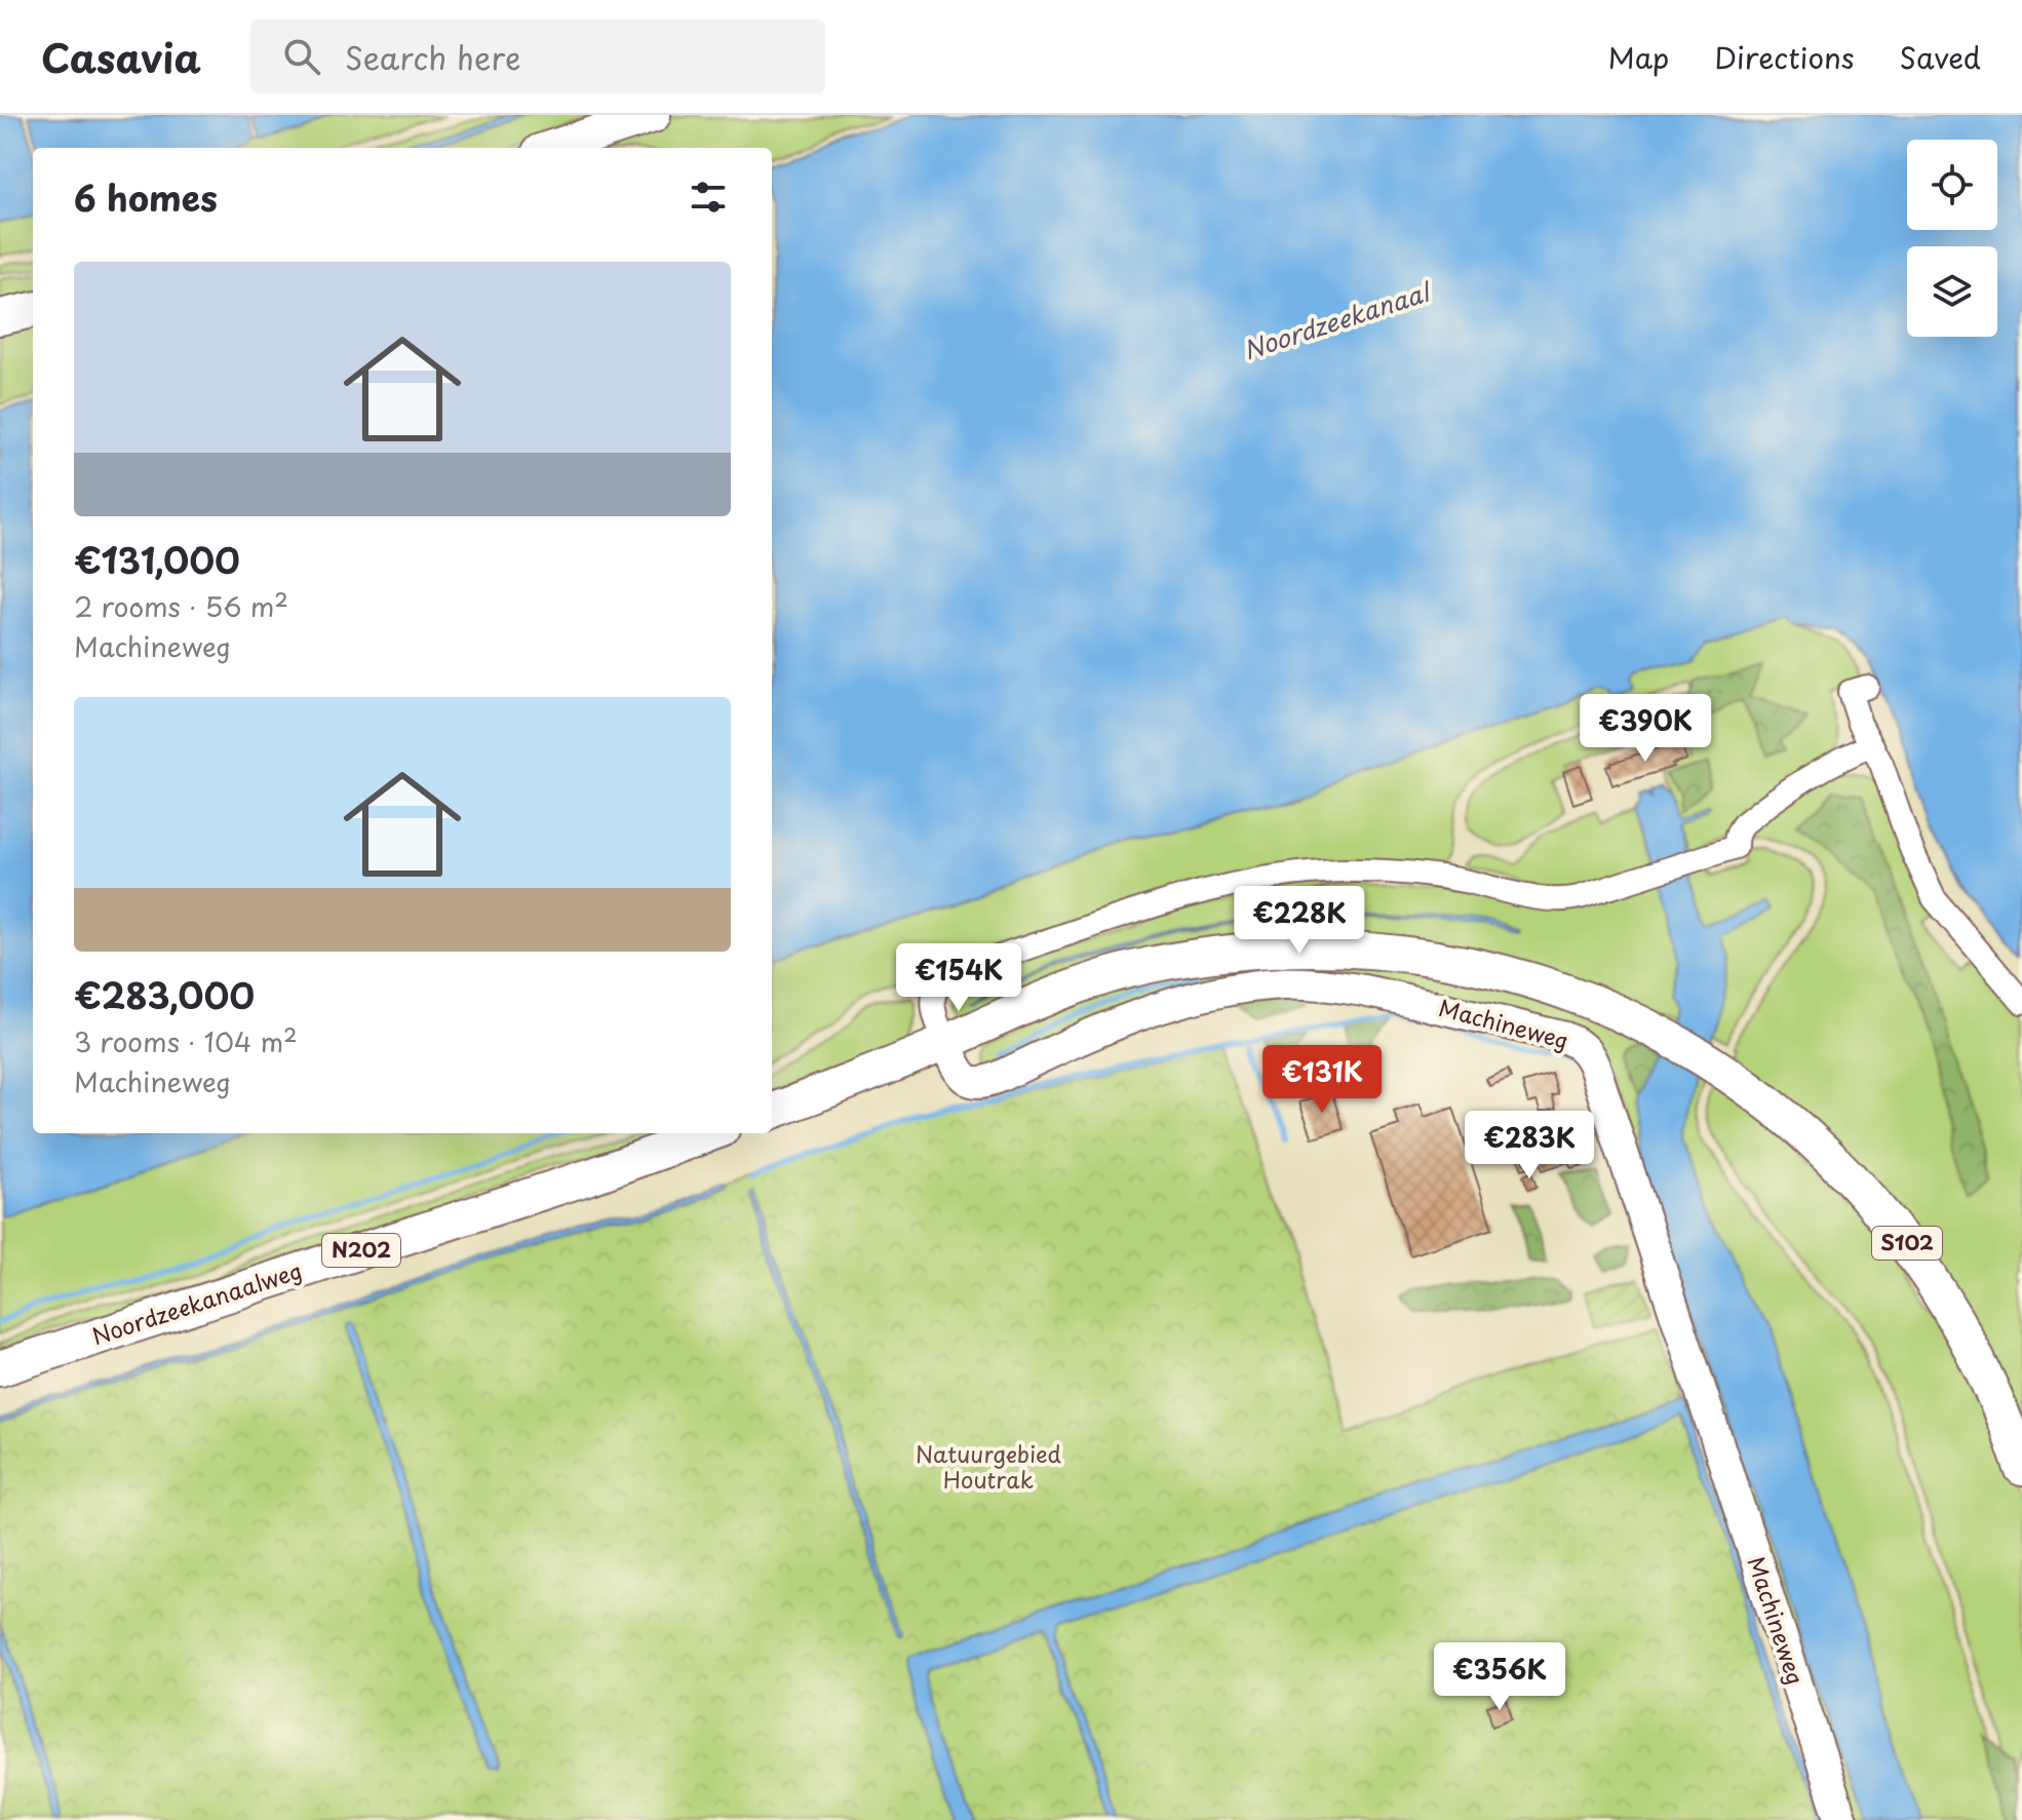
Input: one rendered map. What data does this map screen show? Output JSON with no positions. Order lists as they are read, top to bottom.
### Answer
{
  "streets": {
    "main road": ["S102", "N202", "Noordzeekanaalweg"],
    "street": ["Machineweg"]
  },
  "crossings": [
    ["Machineweg", "S102"]
  ],
  "water": ["Noordzeekanaal"],
  "parks": ["Natuurgebied Houtrak"],
  "page": {
    "header": "Casavia",
    "search": "Search here",
    "nav": ["Map", "Directions", "Saved"],
    "heading": "6 homes",
    "list": [
      {
        "name": "€131,000",
        "note": "2 rooms · 56 m² · Machineweg"
      },
      {
        "name": "€283,000",
        "note": "3 rooms · 104 m² · Machineweg"
      }
    ],
    "price": [
      "€390K",
      "€228K",
      "€154K",
      "€131K",
      "€283K",
      "€356K"
    ]
  }
}
